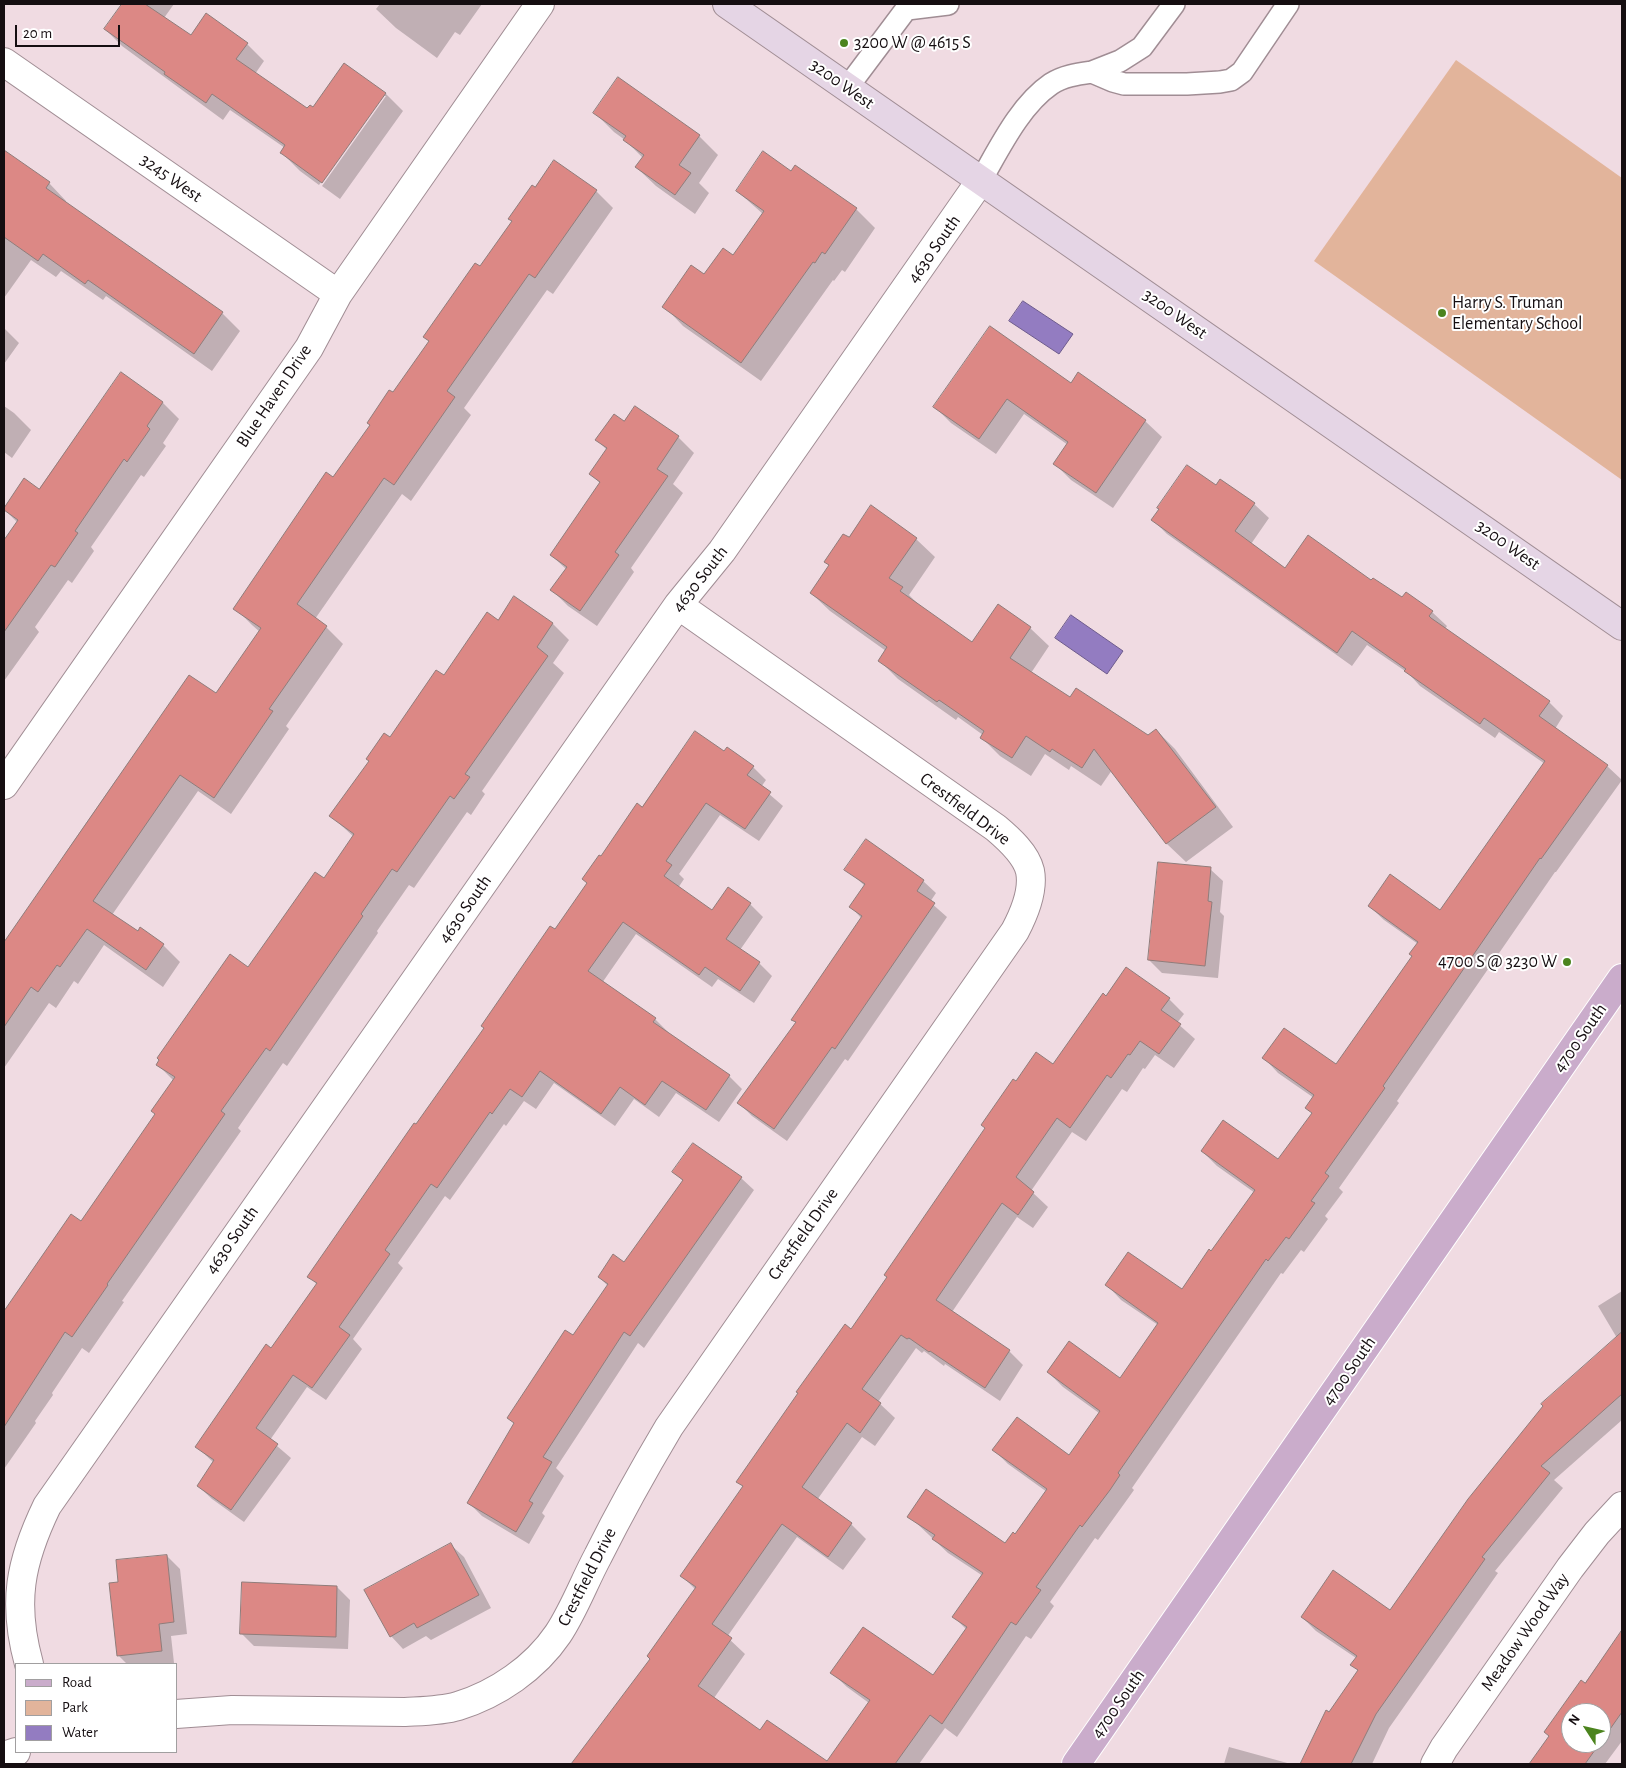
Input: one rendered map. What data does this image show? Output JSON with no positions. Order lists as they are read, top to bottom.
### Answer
{
  "streets": {
    "main road": ["4700 South"],
    "street": [
      "3200 West",
      "3245 West",
      "4630 South",
      "Blue Haven Drive",
      "Crestfield Drive",
      "Meadow Wood Way"
    ]
  },
  "crossings": [
    ["3200 West", "4630 South"],
    ["3245 West", "Blue Haven Drive"],
    ["4630 South", "Crestfield Drive"]
  ],
  "places": ["3200 W @ 4615 S", "Harry S. Truman Elementary School", "4700 S @ 3230 W"],
  "legend": ["Road", "Park", "Water"],
  "scale_bar": "20 m",
  "north": "top left"
}
